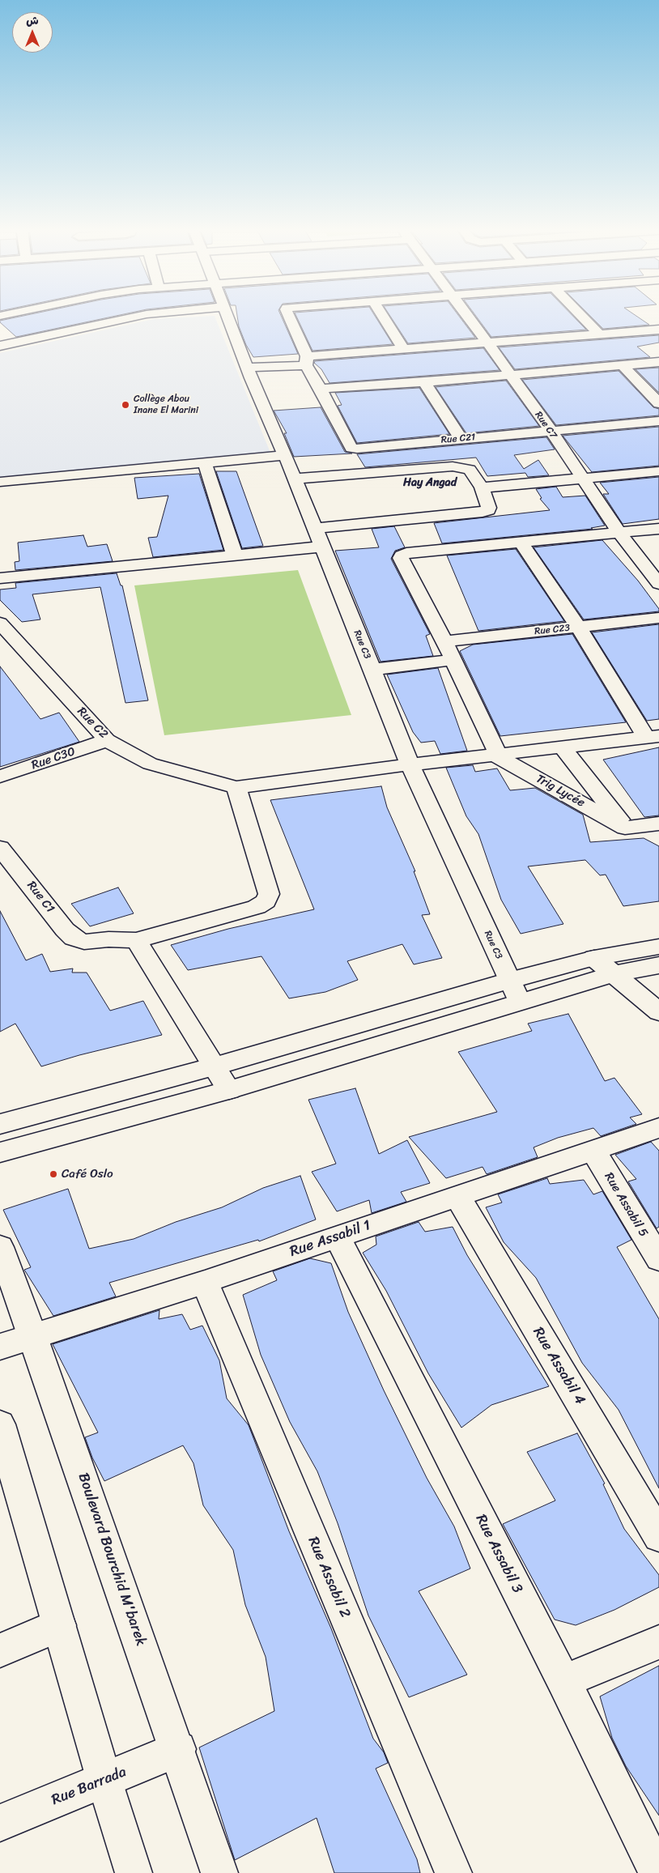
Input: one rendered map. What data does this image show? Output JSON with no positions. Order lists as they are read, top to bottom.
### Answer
{
  "streets": {
    "street": [
      "Rue C7",
      "Rue C21",
      "Rue C23",
      "Rue C3",
      "Rue C2",
      "Rue C30",
      "Trig Lycée",
      "Rue C1",
      "Rue Assabil 5",
      "Rue Assabil 1",
      "Rue Assabil 4",
      "Rue Assabil 3",
      "Boulevard Bourchid M'barek",
      "Rue Assabil 2",
      "Rue Barrada"
    ]
  },
  "crossings": [
    ["Rue C7", "Rue C21"],
    ["Rue C2", "Rue C30"],
    ["Rue Assabil 5", "Rue Assabil 1"],
    ["Rue Assabil 1", "Rue Assabil 4"],
    ["Rue Assabil 1", "Rue Assabil 3"],
    ["Rue Assabil 1", "Boulevard Bourchid M'barek"],
    ["Rue Assabil 1", "Rue Assabil 2"],
    ["Boulevard Bourchid M'barek", "Rue Barrada"]
  ],
  "districts": ["Hay Angad"],
  "places": ["Collège Abou Inane El Marini", "Café Oslo"],
  "north": "top"
}
